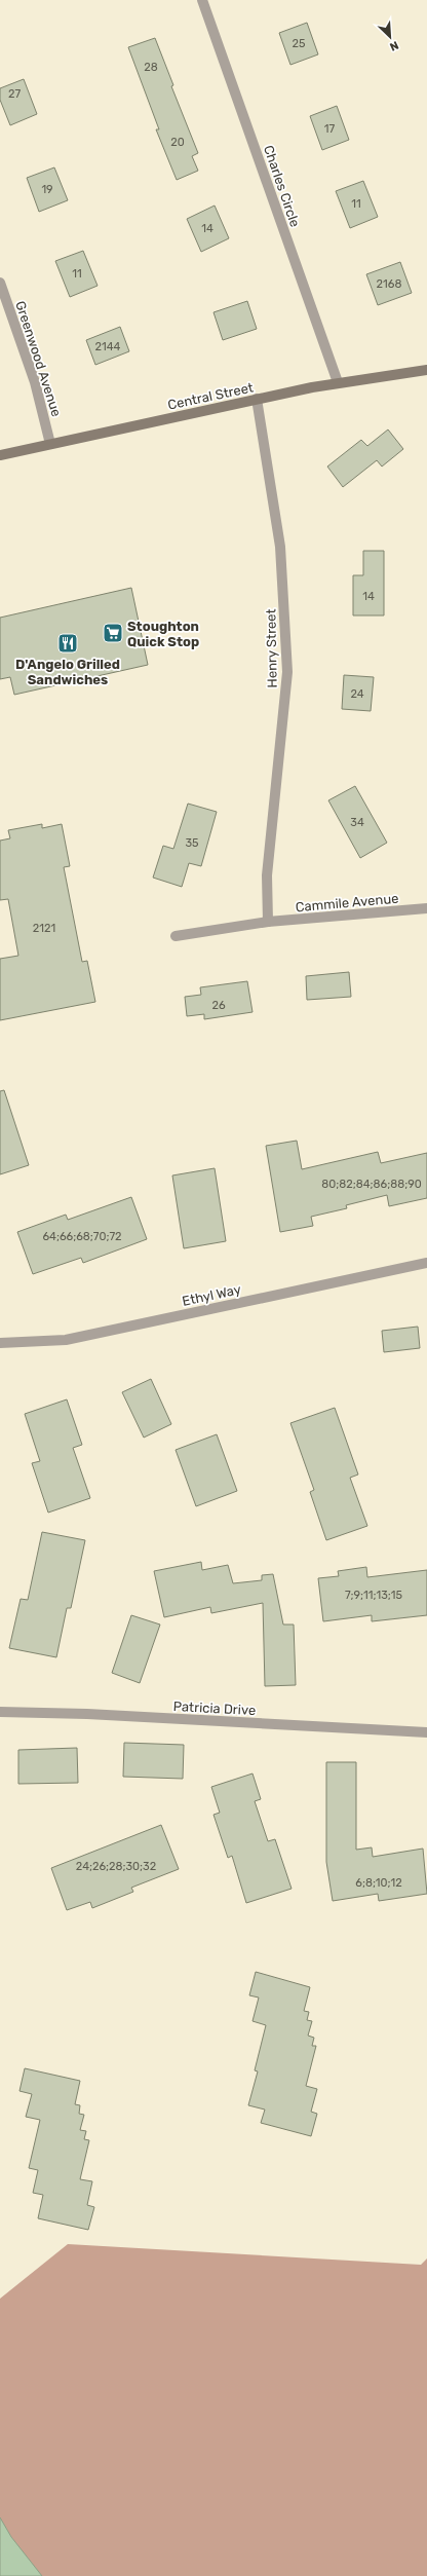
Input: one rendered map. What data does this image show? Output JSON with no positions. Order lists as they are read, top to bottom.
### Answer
{
  "streets": {
    "main road": ["Central Street"],
    "street": [
      "Charles Circle",
      "Greenwood Avenue",
      "Henry Street",
      "Cammile Avenue",
      "Ethyl Way",
      "Patricia Drive"
    ]
  },
  "crossings": [
    ["Charles Circle", "Central Street"],
    ["Greenwood Avenue", "Central Street"],
    ["Central Street", "Henry Street"],
    ["Henry Street", "Cammile Avenue"]
  ],
  "places": {
    "supermarket": ["Stoughton Quick Stop"],
    "restaurant": ["D'Angelo Grilled Sandwiches"]
  },
  "house_numbers": [
    "25",
    "28",
    "27",
    "17",
    "20",
    "19",
    "11",
    "14",
    "11",
    "2168",
    "2144",
    "14",
    "24",
    "34",
    "35",
    "2121",
    "26",
    "80;82;84;86;88;90",
    "64;66;68;70;72",
    "7;9;11;13;15",
    "24;26;28;30;32",
    "6;8;10;12"
  ],
  "north": "bottom right"
}
